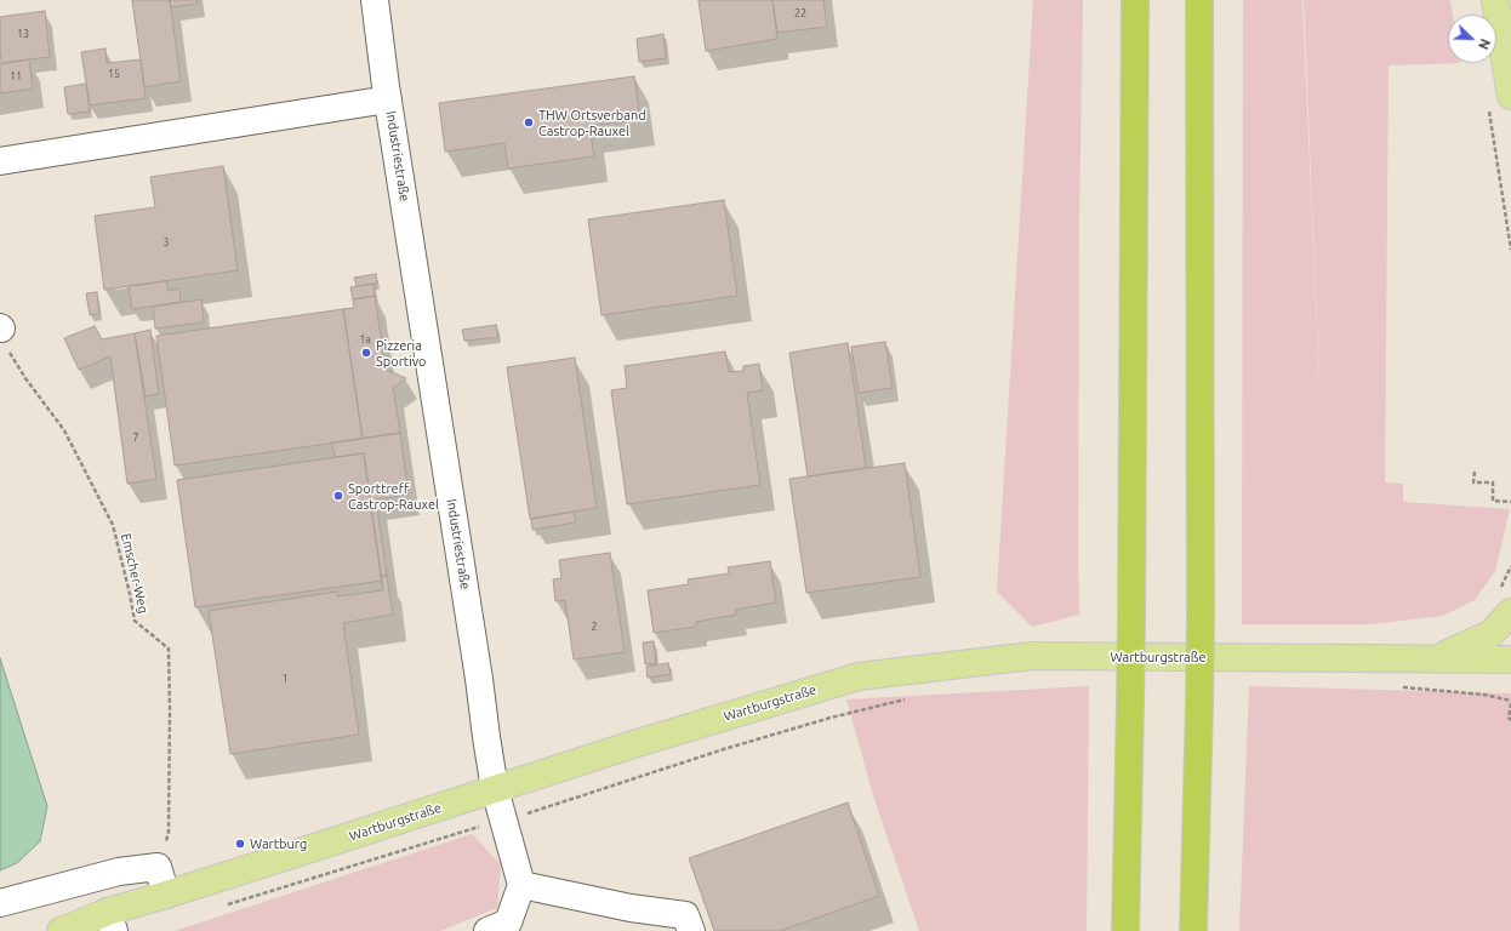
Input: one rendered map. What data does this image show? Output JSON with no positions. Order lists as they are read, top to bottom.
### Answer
{
  "streets": {
    "main road": ["Wartburgstraße"],
    "street": ["Industriestraße"],
    "path": ["Emscher-Weg"]
  },
  "crossings": [
    ["Industriestraße", "Wartburgstraße"]
  ],
  "places": [
    "THW Ortsverband Castrop-Rauxel",
    "Pizzeria Sportivo",
    "Sporttreff Castrop-Rauxel",
    "Wartburg"
  ],
  "house_numbers": [
    "22",
    "13",
    "15",
    "11",
    "3",
    "1a",
    "7",
    "2",
    "1"
  ],
  "north": "bottom right"
}
